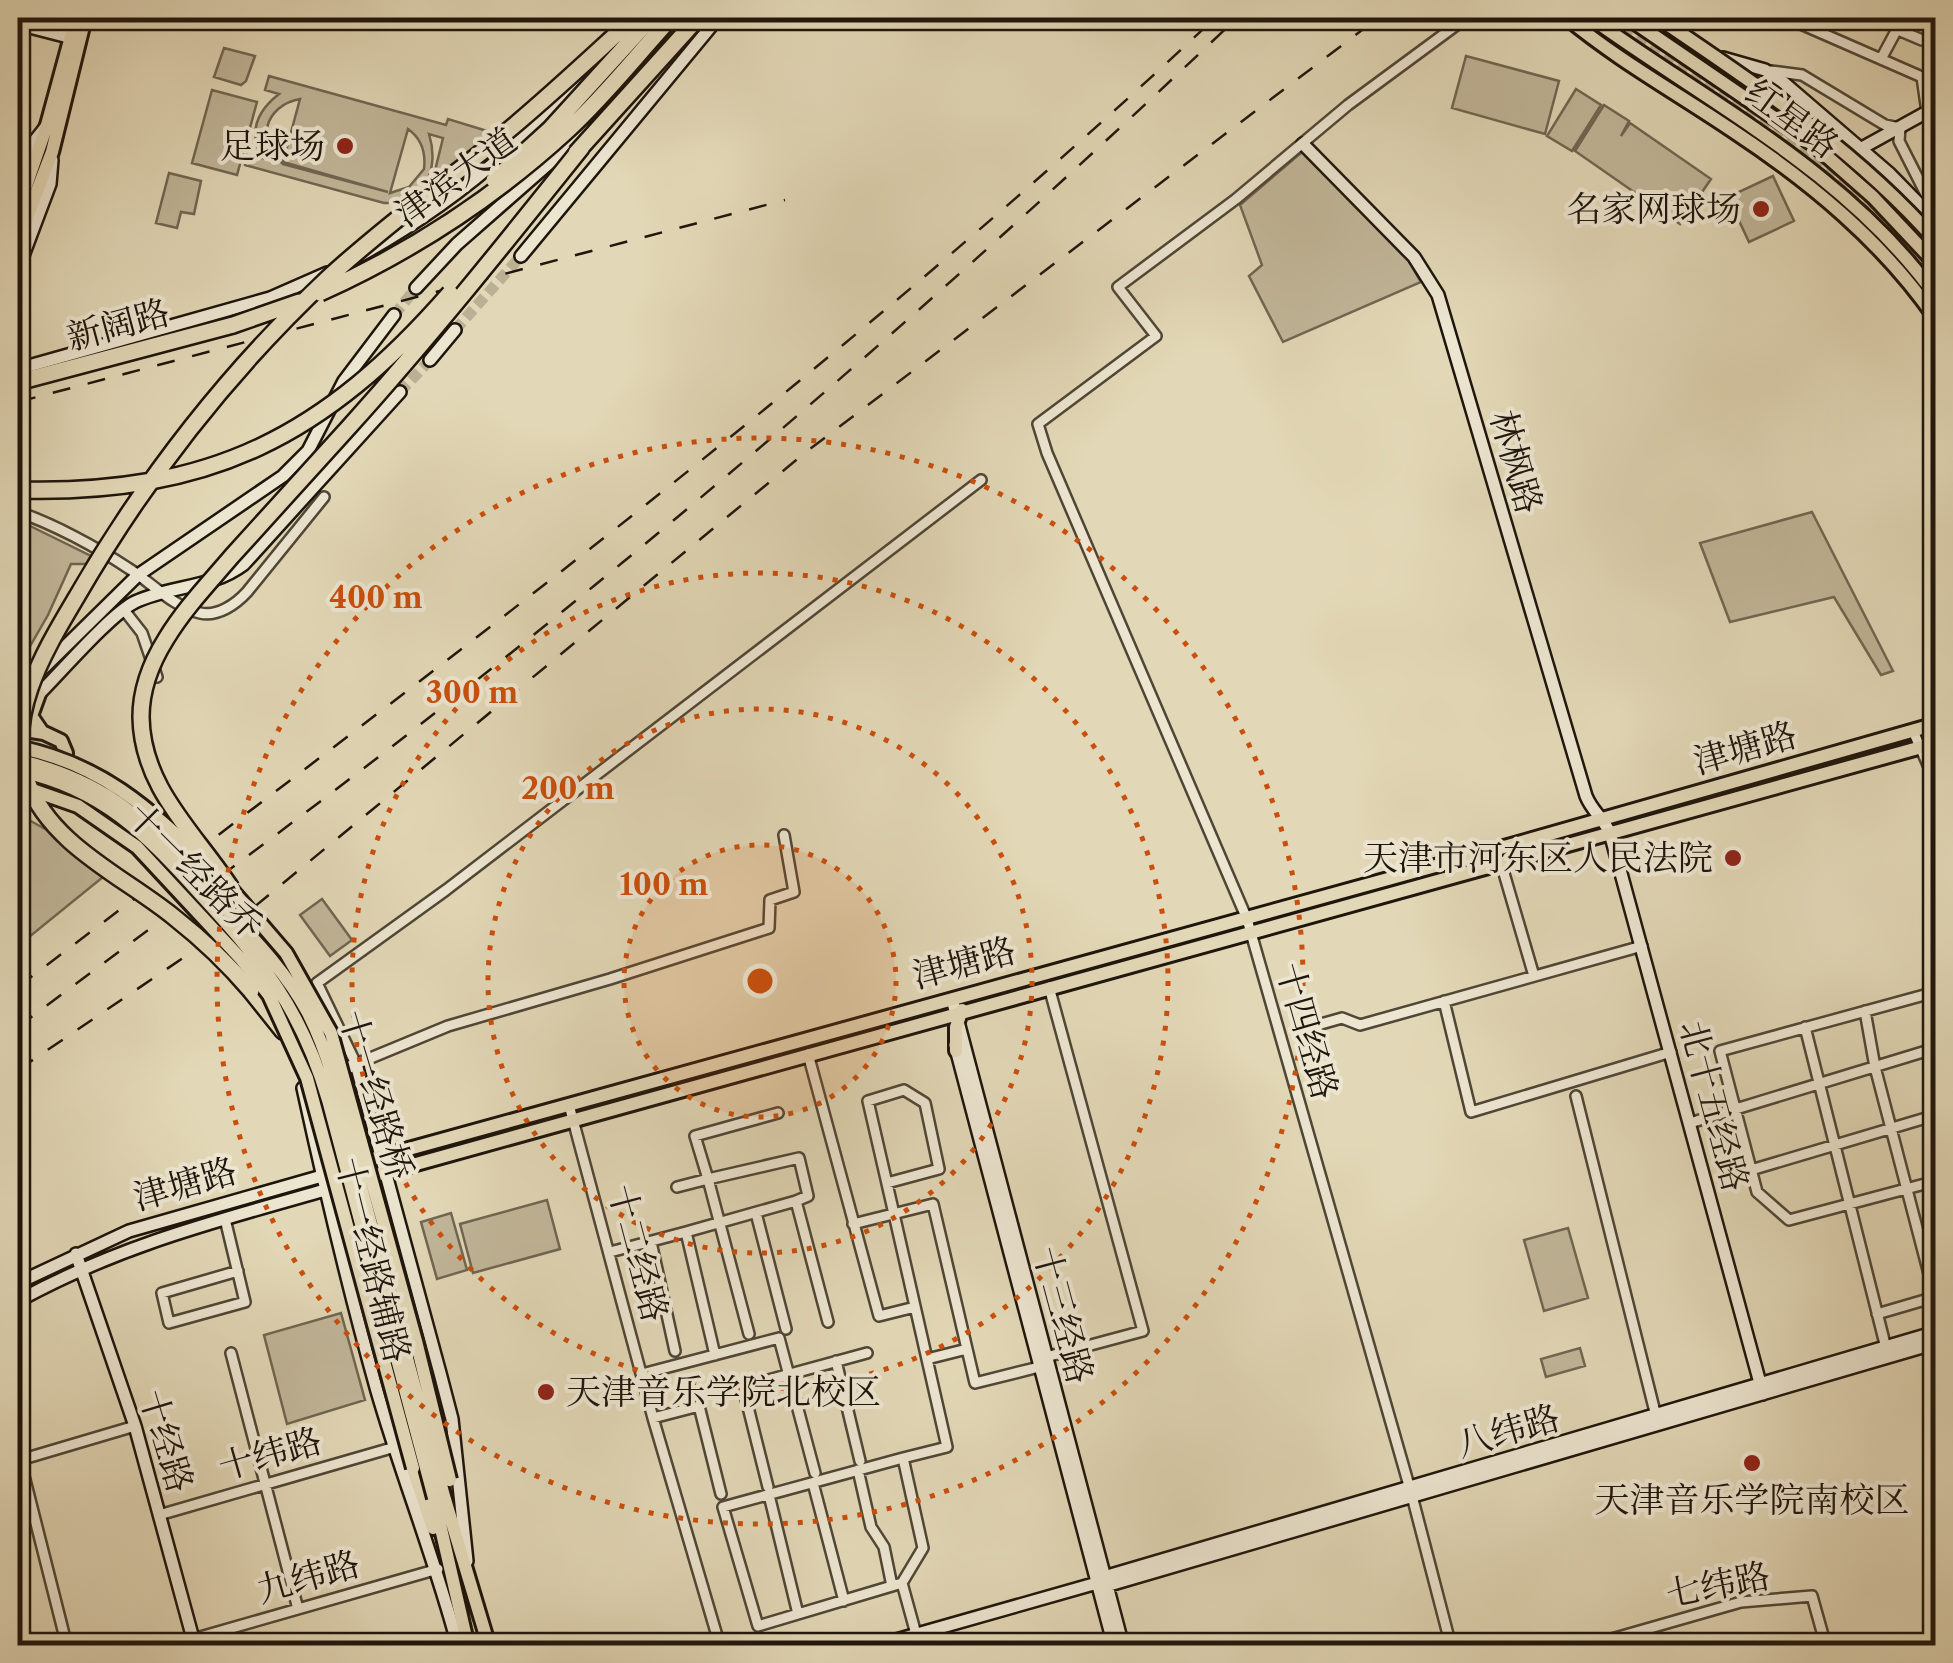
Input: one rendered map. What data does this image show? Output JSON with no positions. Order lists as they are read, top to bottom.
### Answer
{
  "streets": {
    "highway": ["津滨大道", "新阔路"],
    "main road": [
      "红星路",
      "林枫路",
      "津塘路",
      "十一经路乔",
      "十一经路桥",
      "北十五经路",
      "十一经路辅路",
      "十三经路",
      "八纬路",
      "十经路"
    ],
    "street": [
      "十四经路",
      "十二经路",
      "十纬路",
      "九纬路",
      "七纬路"
    ]
  },
  "crossings": [
    ["津滨大道", "新阔路"],
    ["林枫路", "津塘路"],
    ["林枫路", "十四经路"],
    ["林枫路", "北十五经路"],
    ["津塘路", "十四经路"],
    ["津塘路", "北十五经路"],
    ["津塘路", "十二经路"],
    ["津塘路", "十一经路辅路"],
    ["津塘路", "十经路"],
    ["十四经路", "八纬路"],
    ["十一经路桥", "十一经路辅路"],
    ["北十五经路", "八纬路"],
    ["十一经路辅路", "十纬路"],
    ["十一经路辅路", "九纬路"],
    ["十三经路", "八纬路"],
    ["十经路", "十纬路"],
    ["十经路", "九纬路"]
  ],
  "places": [
    "足球场",
    "名家网球场",
    "天津市河东区人民法院",
    "天津音乐学院北校区",
    "天津音乐学院南校区"
  ],
  "rings": [
    "400 m",
    "300 m",
    "200 m",
    "100 m"
  ]
}
